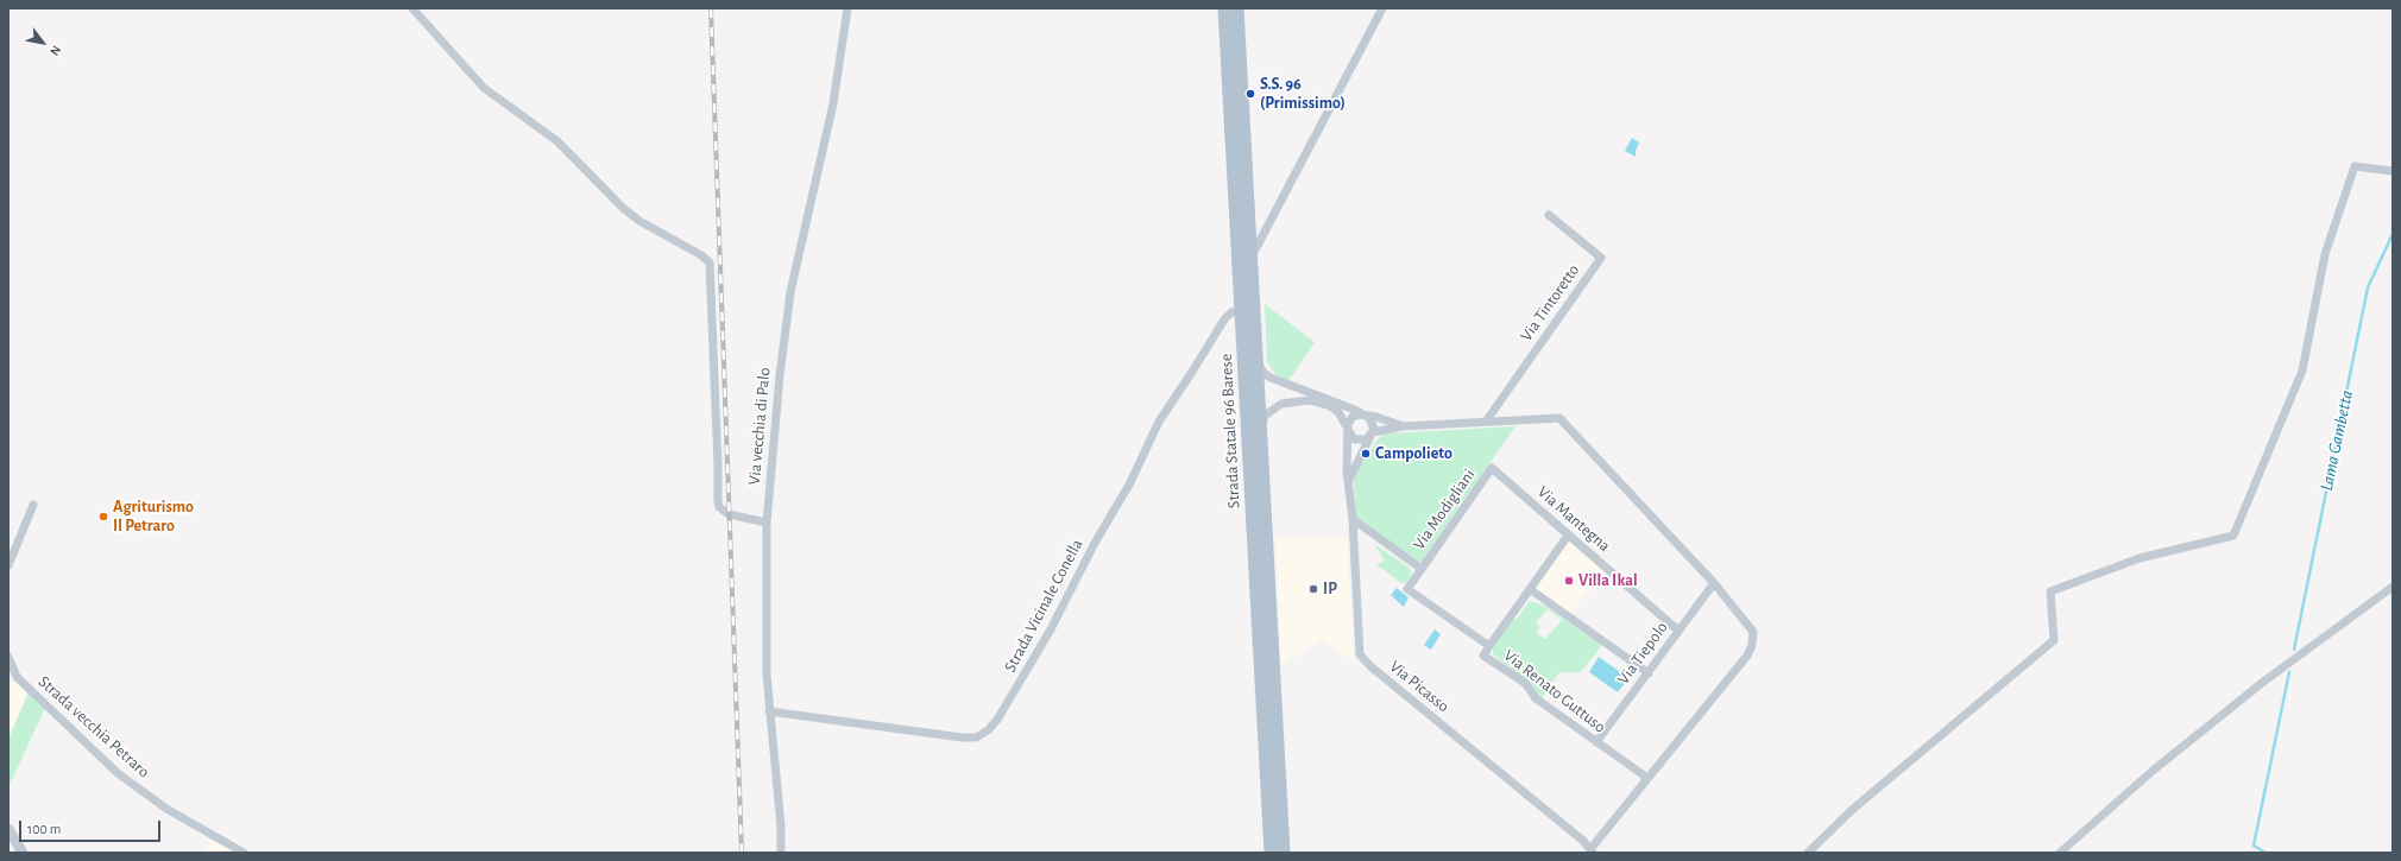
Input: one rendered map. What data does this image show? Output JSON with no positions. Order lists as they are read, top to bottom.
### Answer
{
  "streets": {
    "main road": ["Strada Statale 96 Barese"],
    "street": [
      "Via Tintoretto",
      "Via vecchia di Palo",
      "Via Modigliani",
      "Via Mantegna",
      "Strada Vicinale Conella",
      "Via Tiepolo",
      "Via Picasso",
      "Via Renato Guttuso",
      "Strada vecchia Petraro"
    ]
  },
  "crossings": [
    ["Via vecchia di Palo", "Strada Vicinale Conella"],
    ["Strada Statale 96 Barese", "Strada Vicinale Conella"],
    ["Via Modigliani", "Via Mantegna"],
    ["Via Modigliani", "Via Renato Guttuso"],
    ["Via Mantegna", "Via Tiepolo"],
    ["Via Tiepolo", "Via Renato Guttuso"]
  ],
  "water": ["Lama Gambetta"],
  "places": [
    "S.S. 96 (Primissimo)",
    "Campolieto",
    "Agriturismo Il Petraro",
    "Villa Ikal",
    "IP"
  ],
  "scale_bar": "100 m",
  "north": "bottom right"
}
